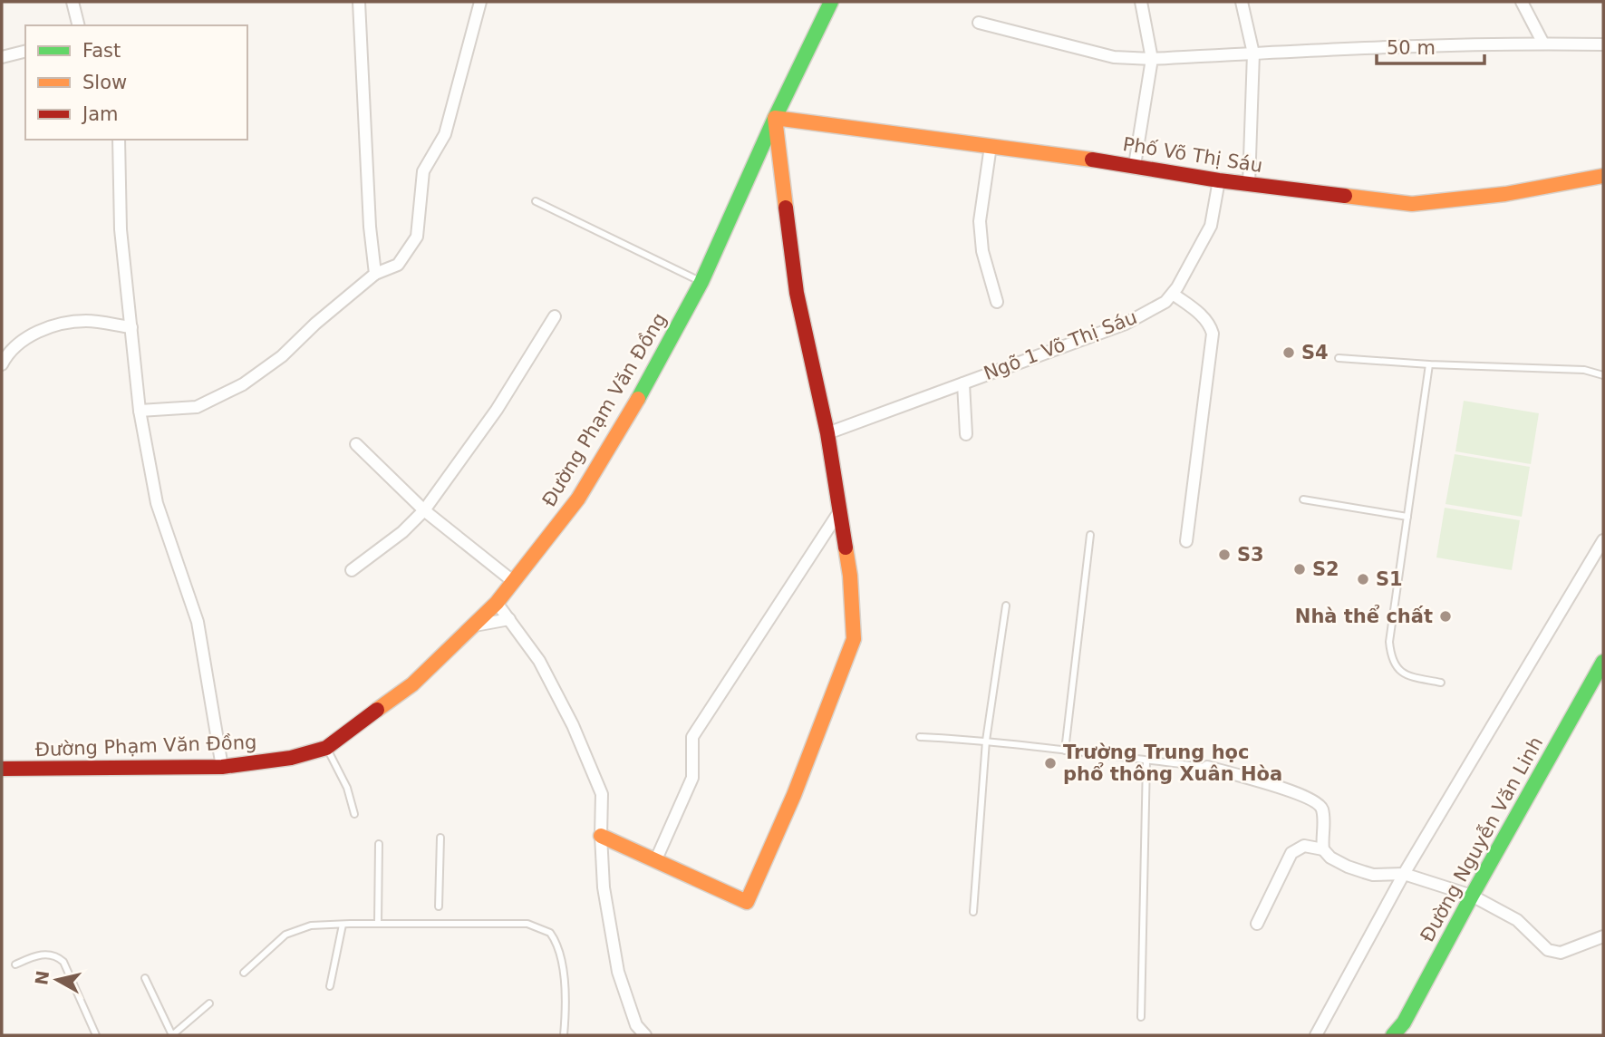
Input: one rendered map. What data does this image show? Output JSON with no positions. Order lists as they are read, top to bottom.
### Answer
{
  "streets": {
    "street": [
      "Phố Võ Thị Sáu",
      "Ngõ 1 Võ Thị Sáu",
      "Đường Phạm Văn Đồng",
      "Đường Nguyễn Văn Linh"
    ]
  },
  "crossings": [
    ["Phố Võ Thị Sáu", "Ngõ 1 Võ Thị Sáu"],
    ["Phố Võ Thị Sáu", "Đường Phạm Văn Đồng"]
  ],
  "places": [
    "S4",
    "S3",
    "S2",
    "S1",
    "Nhà thể chất",
    "Trường Trung học phổ thông Xuân Hòa"
  ],
  "legend": ["Fast", "Slow", "Jam"],
  "scale_bar": "50 m",
  "north": "left"
}
